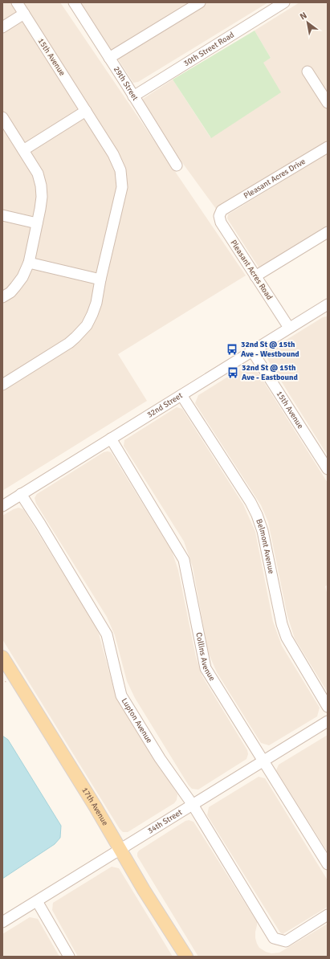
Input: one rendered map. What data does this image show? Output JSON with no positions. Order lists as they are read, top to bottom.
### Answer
{
  "streets": {
    "main road": ["17th Avenue"],
    "street": [
      "30th Street Road",
      "15th Avenue",
      "29th Street",
      "Pleasant Acres Drive",
      "Pleasant Acres Road",
      "32nd Street",
      "Belmont Avenue",
      "Collins Avenue",
      "Lupton Avenue",
      "34th Street"
    ]
  },
  "crossings": [
    ["30th Street Road", "29th Street"],
    ["15th Avenue", "32nd Street"],
    ["Pleasant Acres Drive", "Pleasant Acres Road"],
    ["Pleasant Acres Road", "32nd Street"],
    ["32nd Street", "Belmont Avenue"],
    ["32nd Street", "Collins Avenue"],
    ["32nd Street", "Lupton Avenue"],
    ["Collins Avenue", "34th Street"],
    ["Lupton Avenue", "34th Street"],
    ["17th Avenue", "34th Street"]
  ],
  "places": {
    "bus stop": ["32nd St @ 15th Ave - Westbound", "32nd St @ 15th Ave - Eastbound"]
  },
  "north": "top left"
}
